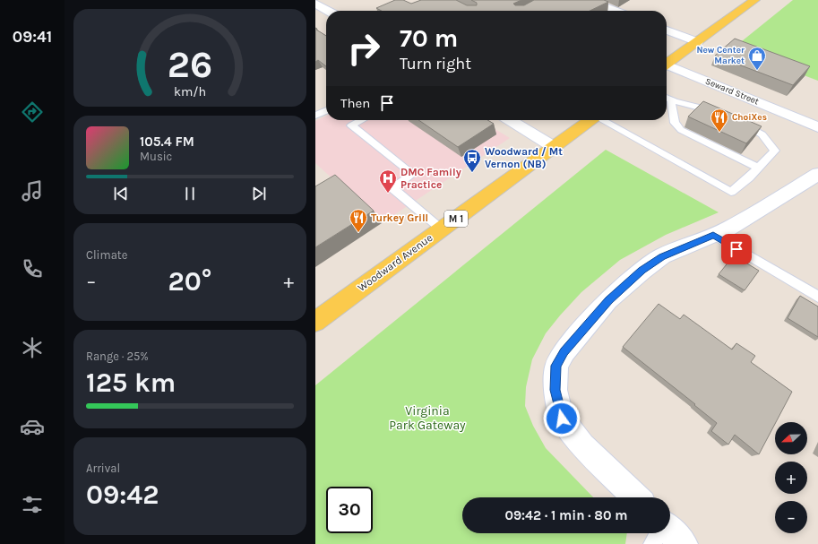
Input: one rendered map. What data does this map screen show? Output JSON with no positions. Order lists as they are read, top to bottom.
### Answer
{
  "streets": {
    "main road": ["M 1", "Woodward Avenue"],
    "street": ["Seward Street"]
  },
  "parks": ["Virginia Park Gateway"],
  "places": {
    "shop": ["New Center Market"],
    "restaurant": ["ChoiXes", "Turkey Grill"],
    "bus stop": ["Woodward / Mt Vernon (NB)"],
    "hospital": ["DMC Family Practice"]
  },
  "north": "left",
  "page": {
    "tabs": "09:41",
    "turn": ["70 m", "Turn right"],
    "then": "Then",
    "song": ["105.4 FM", "Music"],
    "tile": [
      "Climate",
      ["Range · 25%", "125 km"],
      ["Arrival", "09:42"]
    ],
    "heat": ["−", "20°", "+"],
    "map_buttons": ["+", "−"],
    "limit": "30",
    "trip": "09:42 · 1 min · 80 m",
    "gauge": ["26", "km/h"]
  }
}
